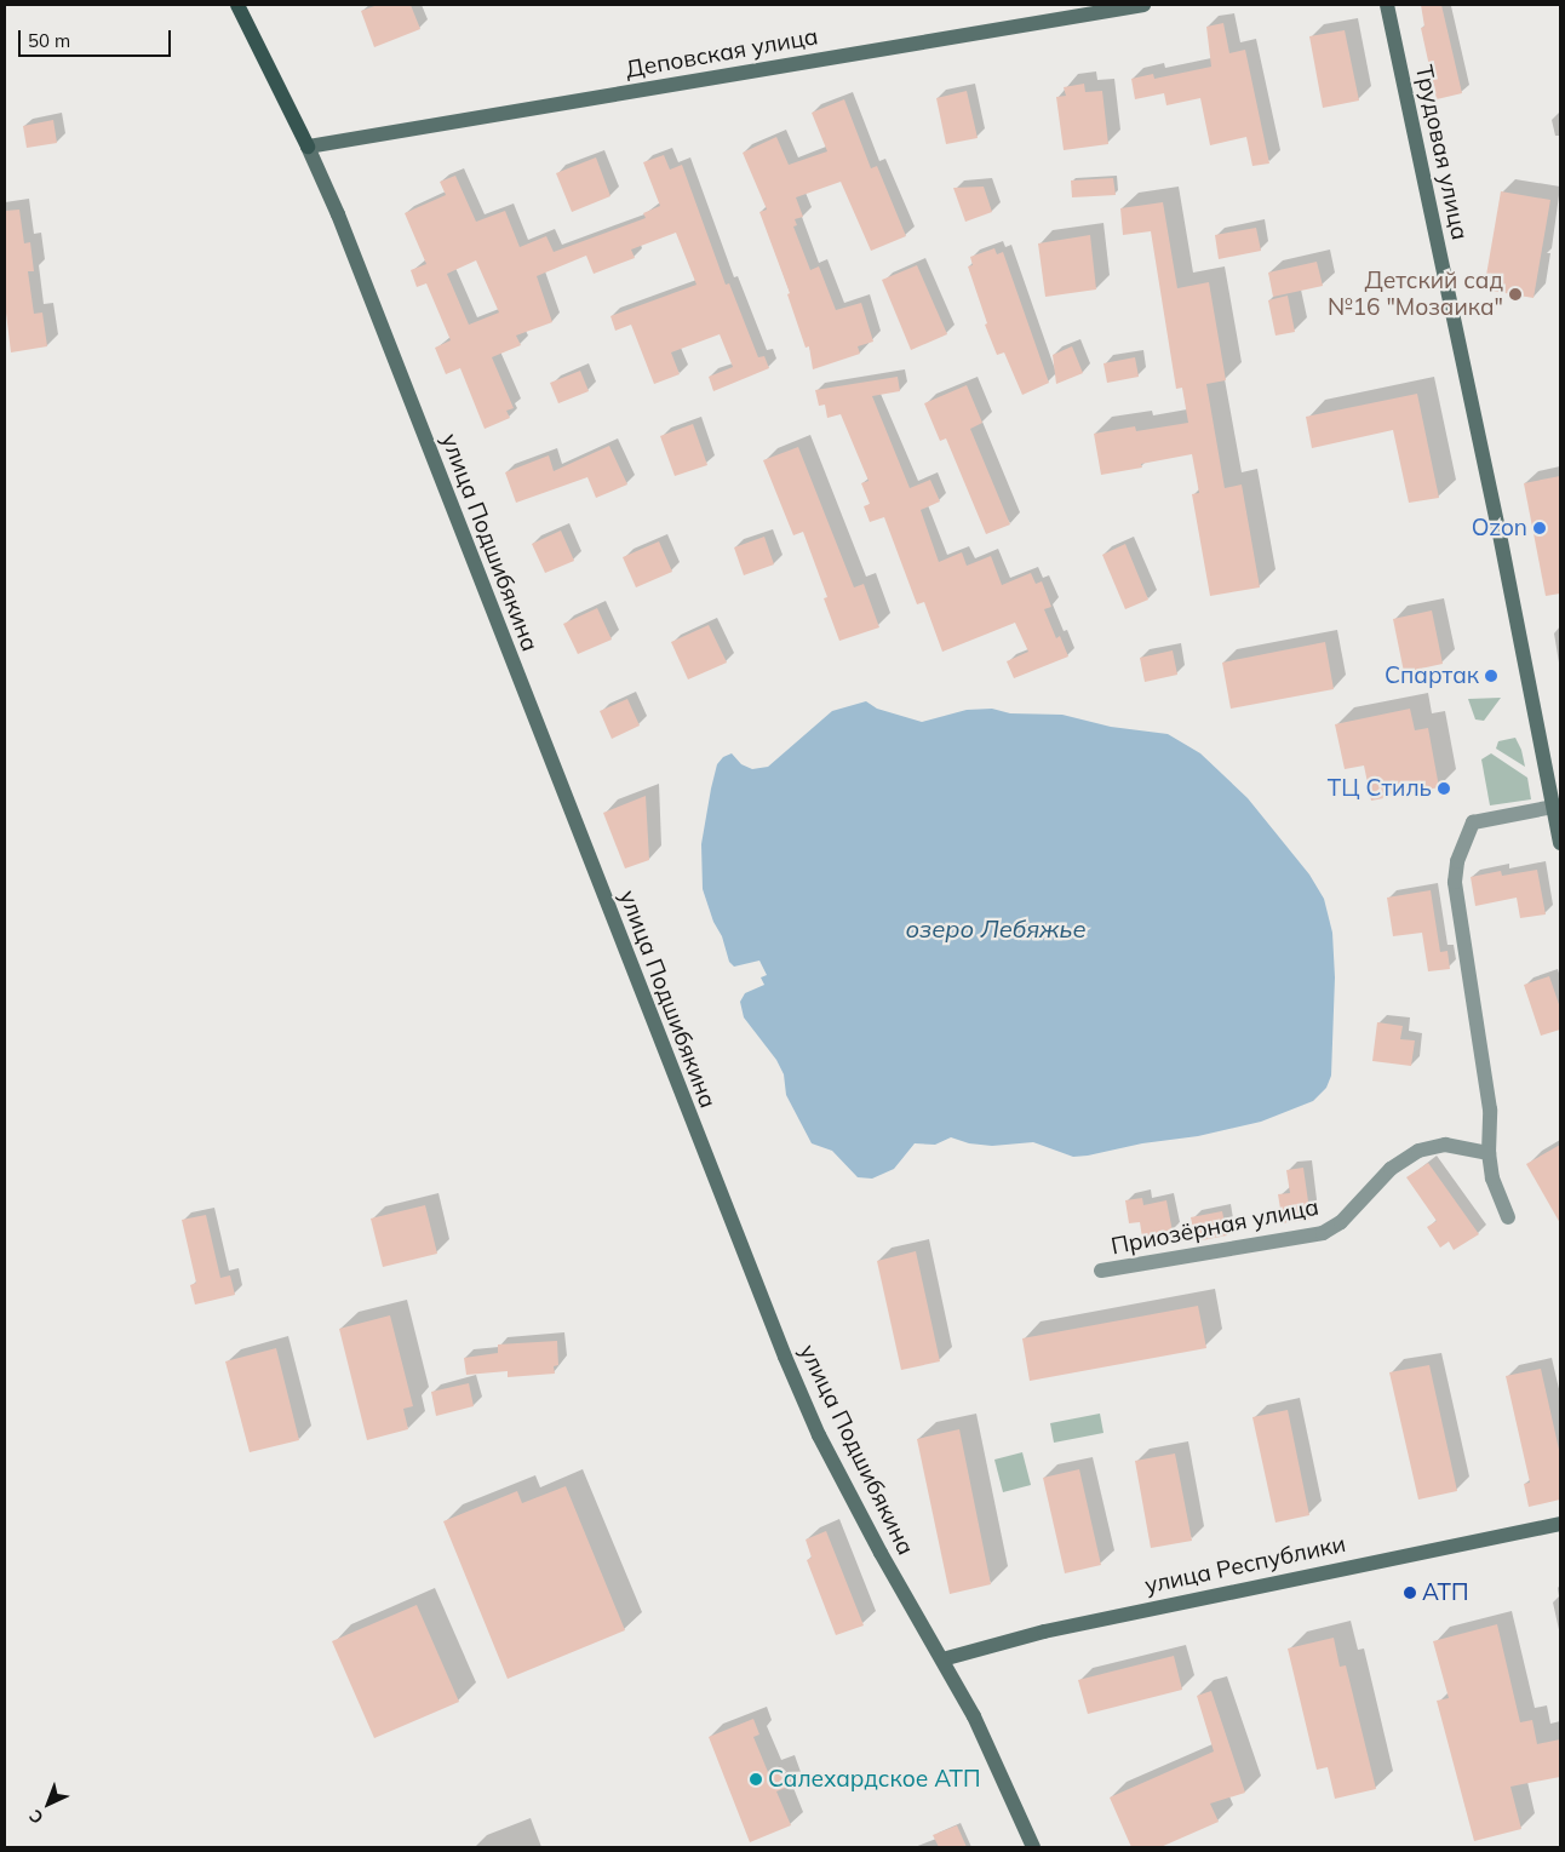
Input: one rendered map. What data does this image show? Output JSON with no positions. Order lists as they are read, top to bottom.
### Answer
{
  "streets": {
    "main road": [
      "Деповская улица",
      "Трудовая улица",
      "улица Подшибякина",
      "улица Республики"
    ],
    "street": ["Приозёрная улица"]
  },
  "crossings": [
    ["Деповская улица", "улица Подшибякина"],
    ["улица Подшибякина", "улица Республики"]
  ],
  "water": ["озеро Лебяжье"],
  "places": [
    "Детский сад №16 \"Мозаика\"",
    "Ozon",
    "Спартак",
    "ТЦ Стиль",
    "АТП",
    "Салехардское АТП"
  ],
  "scale_bar": "50 m",
  "north": "bottom left"
}
